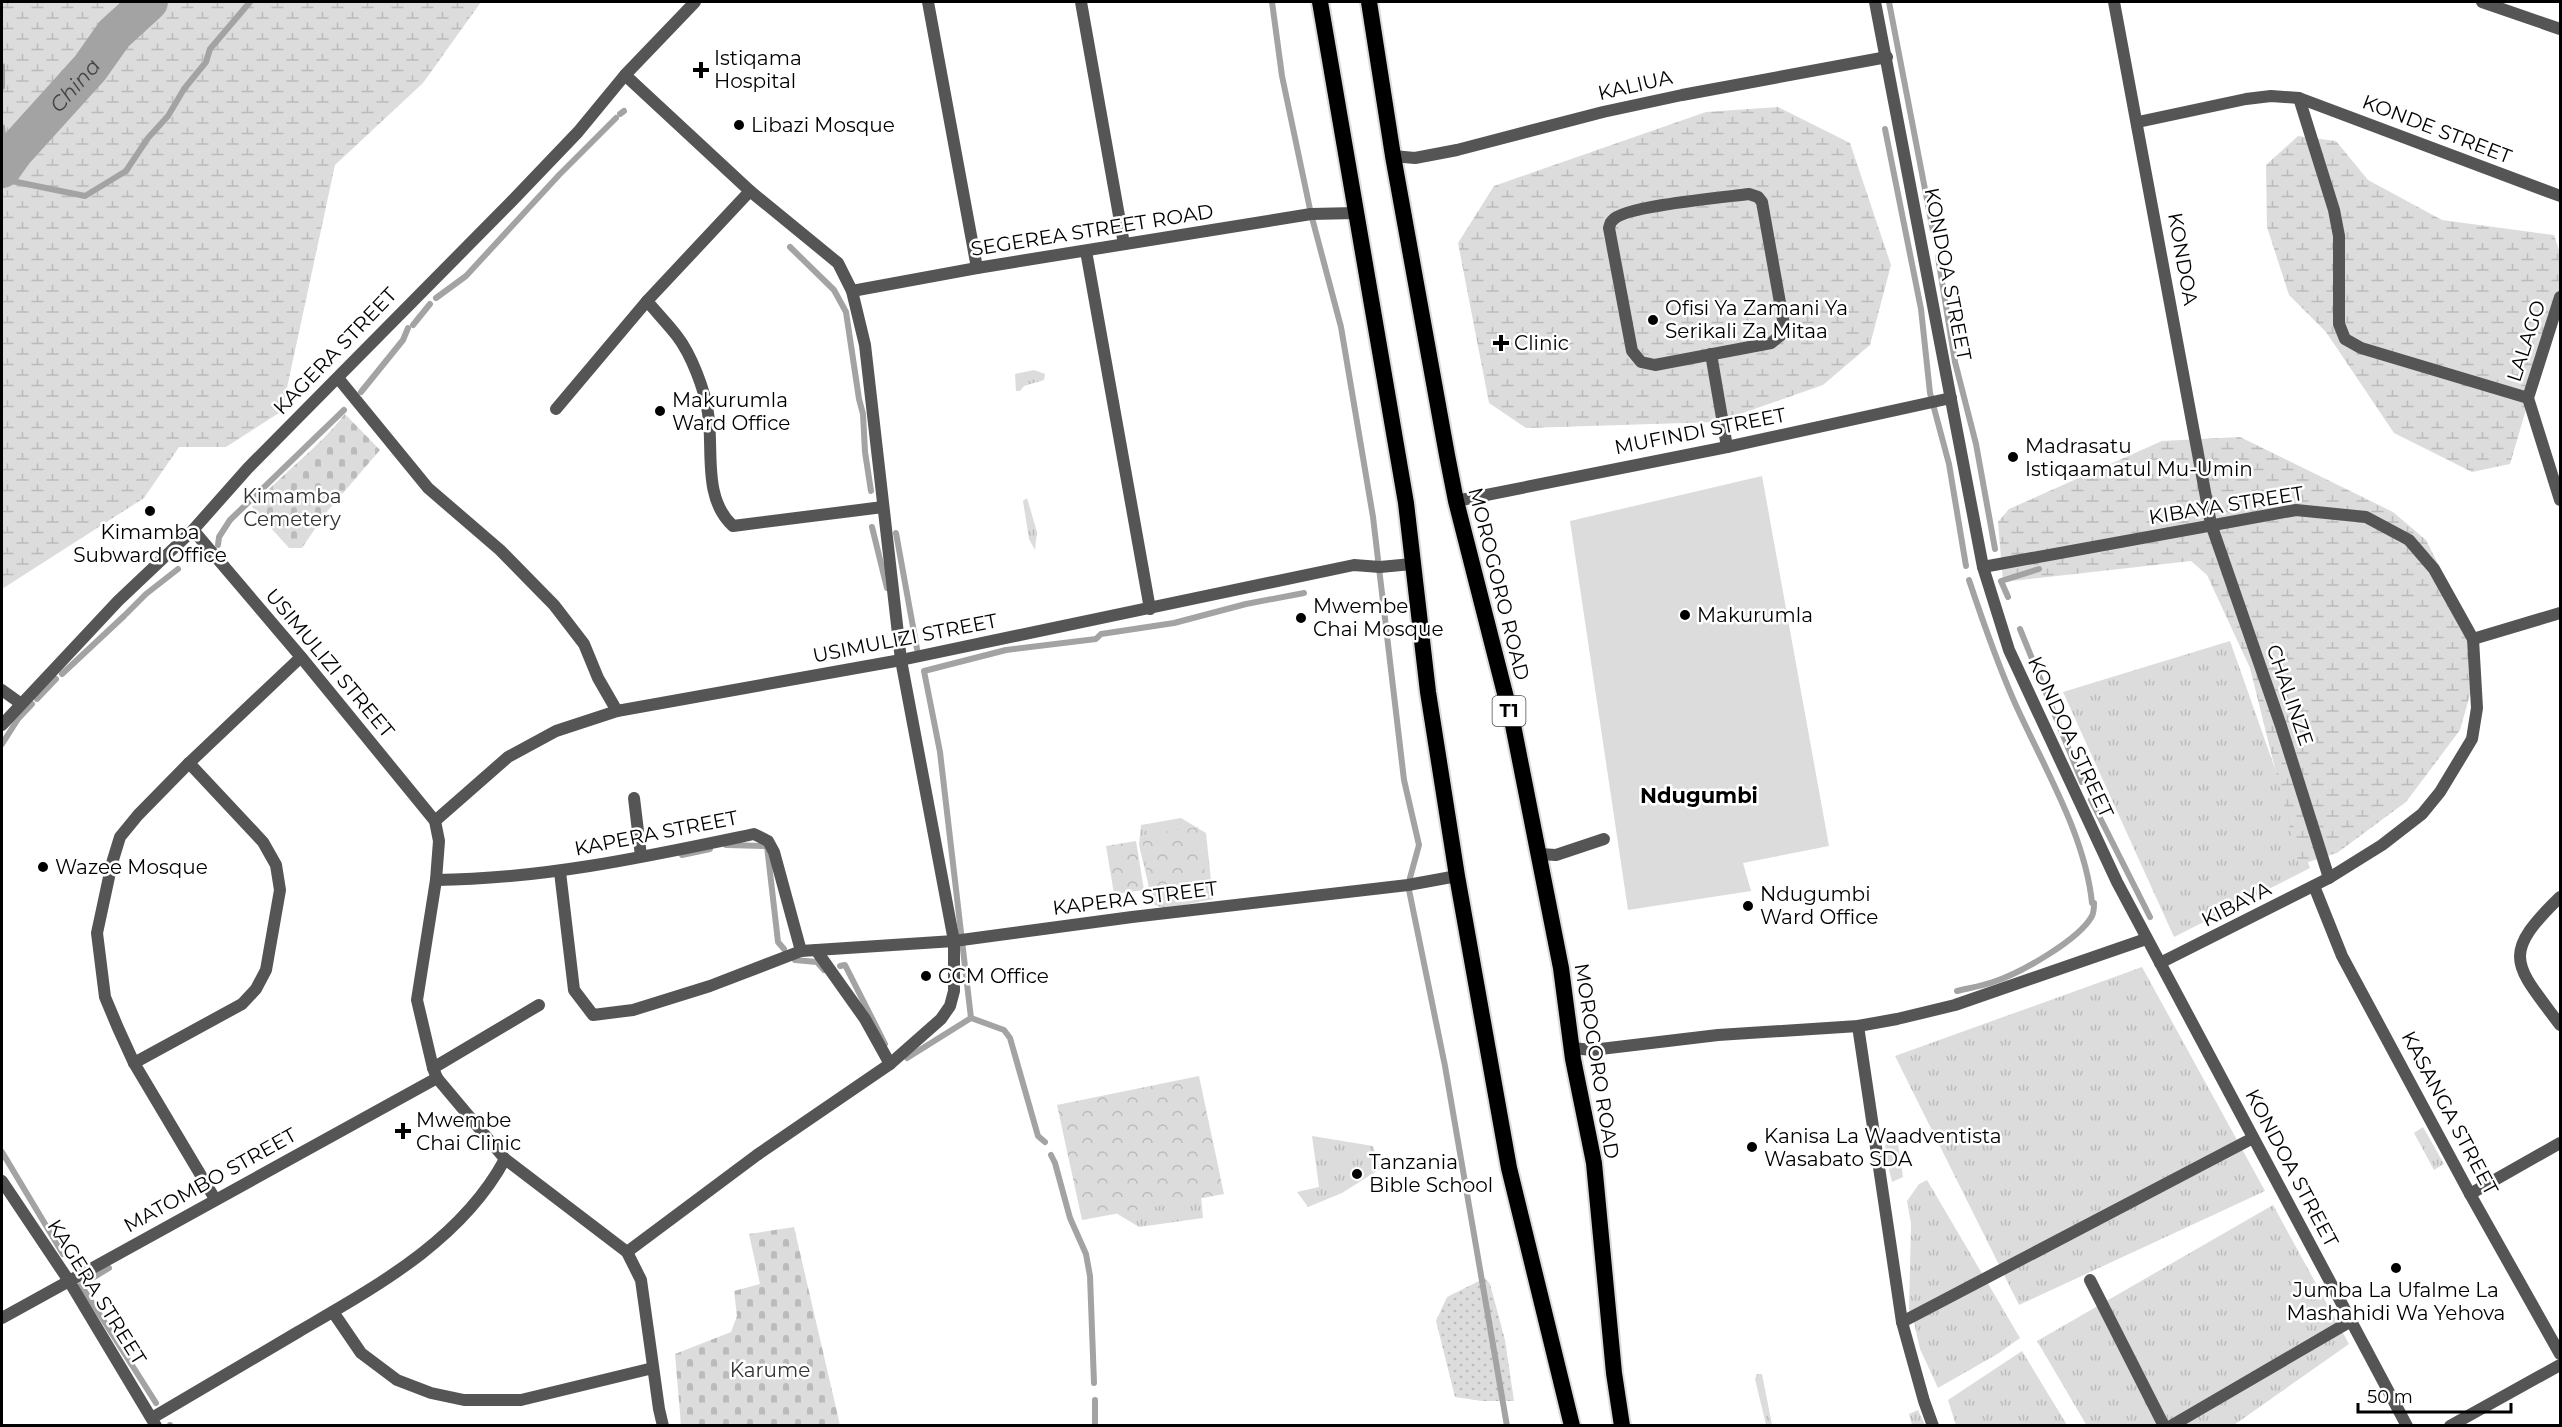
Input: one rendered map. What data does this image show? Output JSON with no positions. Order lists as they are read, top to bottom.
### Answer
{
  "streets": {
    "highway": ["MOROGORO ROAD", "T1"],
    "street": [
      "KALIUA",
      "KONDE STREET",
      "SEGEREA STREET ROAD",
      "KONDOA",
      "KONDOA STREET",
      "LALAGO",
      "KAGERA STREET",
      "MUFINDI STREET",
      "KIBAYA STREET",
      "USIMULIZI STREET",
      "CHALINZE",
      "KAPERA STREET",
      "KIBAYA",
      "KASANGA STREET",
      "MATOMBO STREET"
    ]
  },
  "crossings": [
    ["KALIUA", "KONDOA STREET"],
    ["KALIUA", "MOROGORO ROAD"],
    ["KONDE STREET", "KONDOA"],
    ["KONDOA", "KIBAYA STREET"],
    ["KONDOA", "CHALINZE"],
    ["KONDOA STREET", "MUFINDI STREET"],
    ["KONDOA STREET", "KIBAYA STREET"],
    ["KONDOA STREET", "KIBAYA"],
    ["KAGERA STREET", "USIMULIZI STREET"],
    ["KAGERA STREET", "MATOMBO STREET"],
    ["MUFINDI STREET", "MOROGORO ROAD"],
    ["KIBAYA STREET", "CHALINZE"],
    ["KIBAYA STREET", "KIBAYA"],
    ["CHALINZE", "KIBAYA"],
    ["KIBAYA", "KASANGA STREET"]
  ],
  "districts": ["Ndugumbi"],
  "water": ["China"],
  "parks": ["Kimamba Cemetery", "Karume"],
  "places": {
    "health": ["Istiqama Hospital", "Clinic", "Mwembe Chai Clinic"],
    "other": [
      "Libazi Mosque",
      "Ofisi Ya Zamani Ya Serikali Za Mitaa",
      "Makurumla Ward Office",
      "Madrasatu Istiqaamatul Mu-Umin",
      "Kimamba Subward Office",
      "Makurumla",
      "Mwembe Chai Mosque",
      "Wazee Mosque",
      "Ndugumbi Ward Office",
      "CCM Office",
      "Kanisa La Waadventista Wasabato SDA",
      "Tanzania Bible School",
      "Jumba La Ufalme La Mashahidi Wa Yehova"
    ]
  },
  "scale_bar": "50 m"
}
